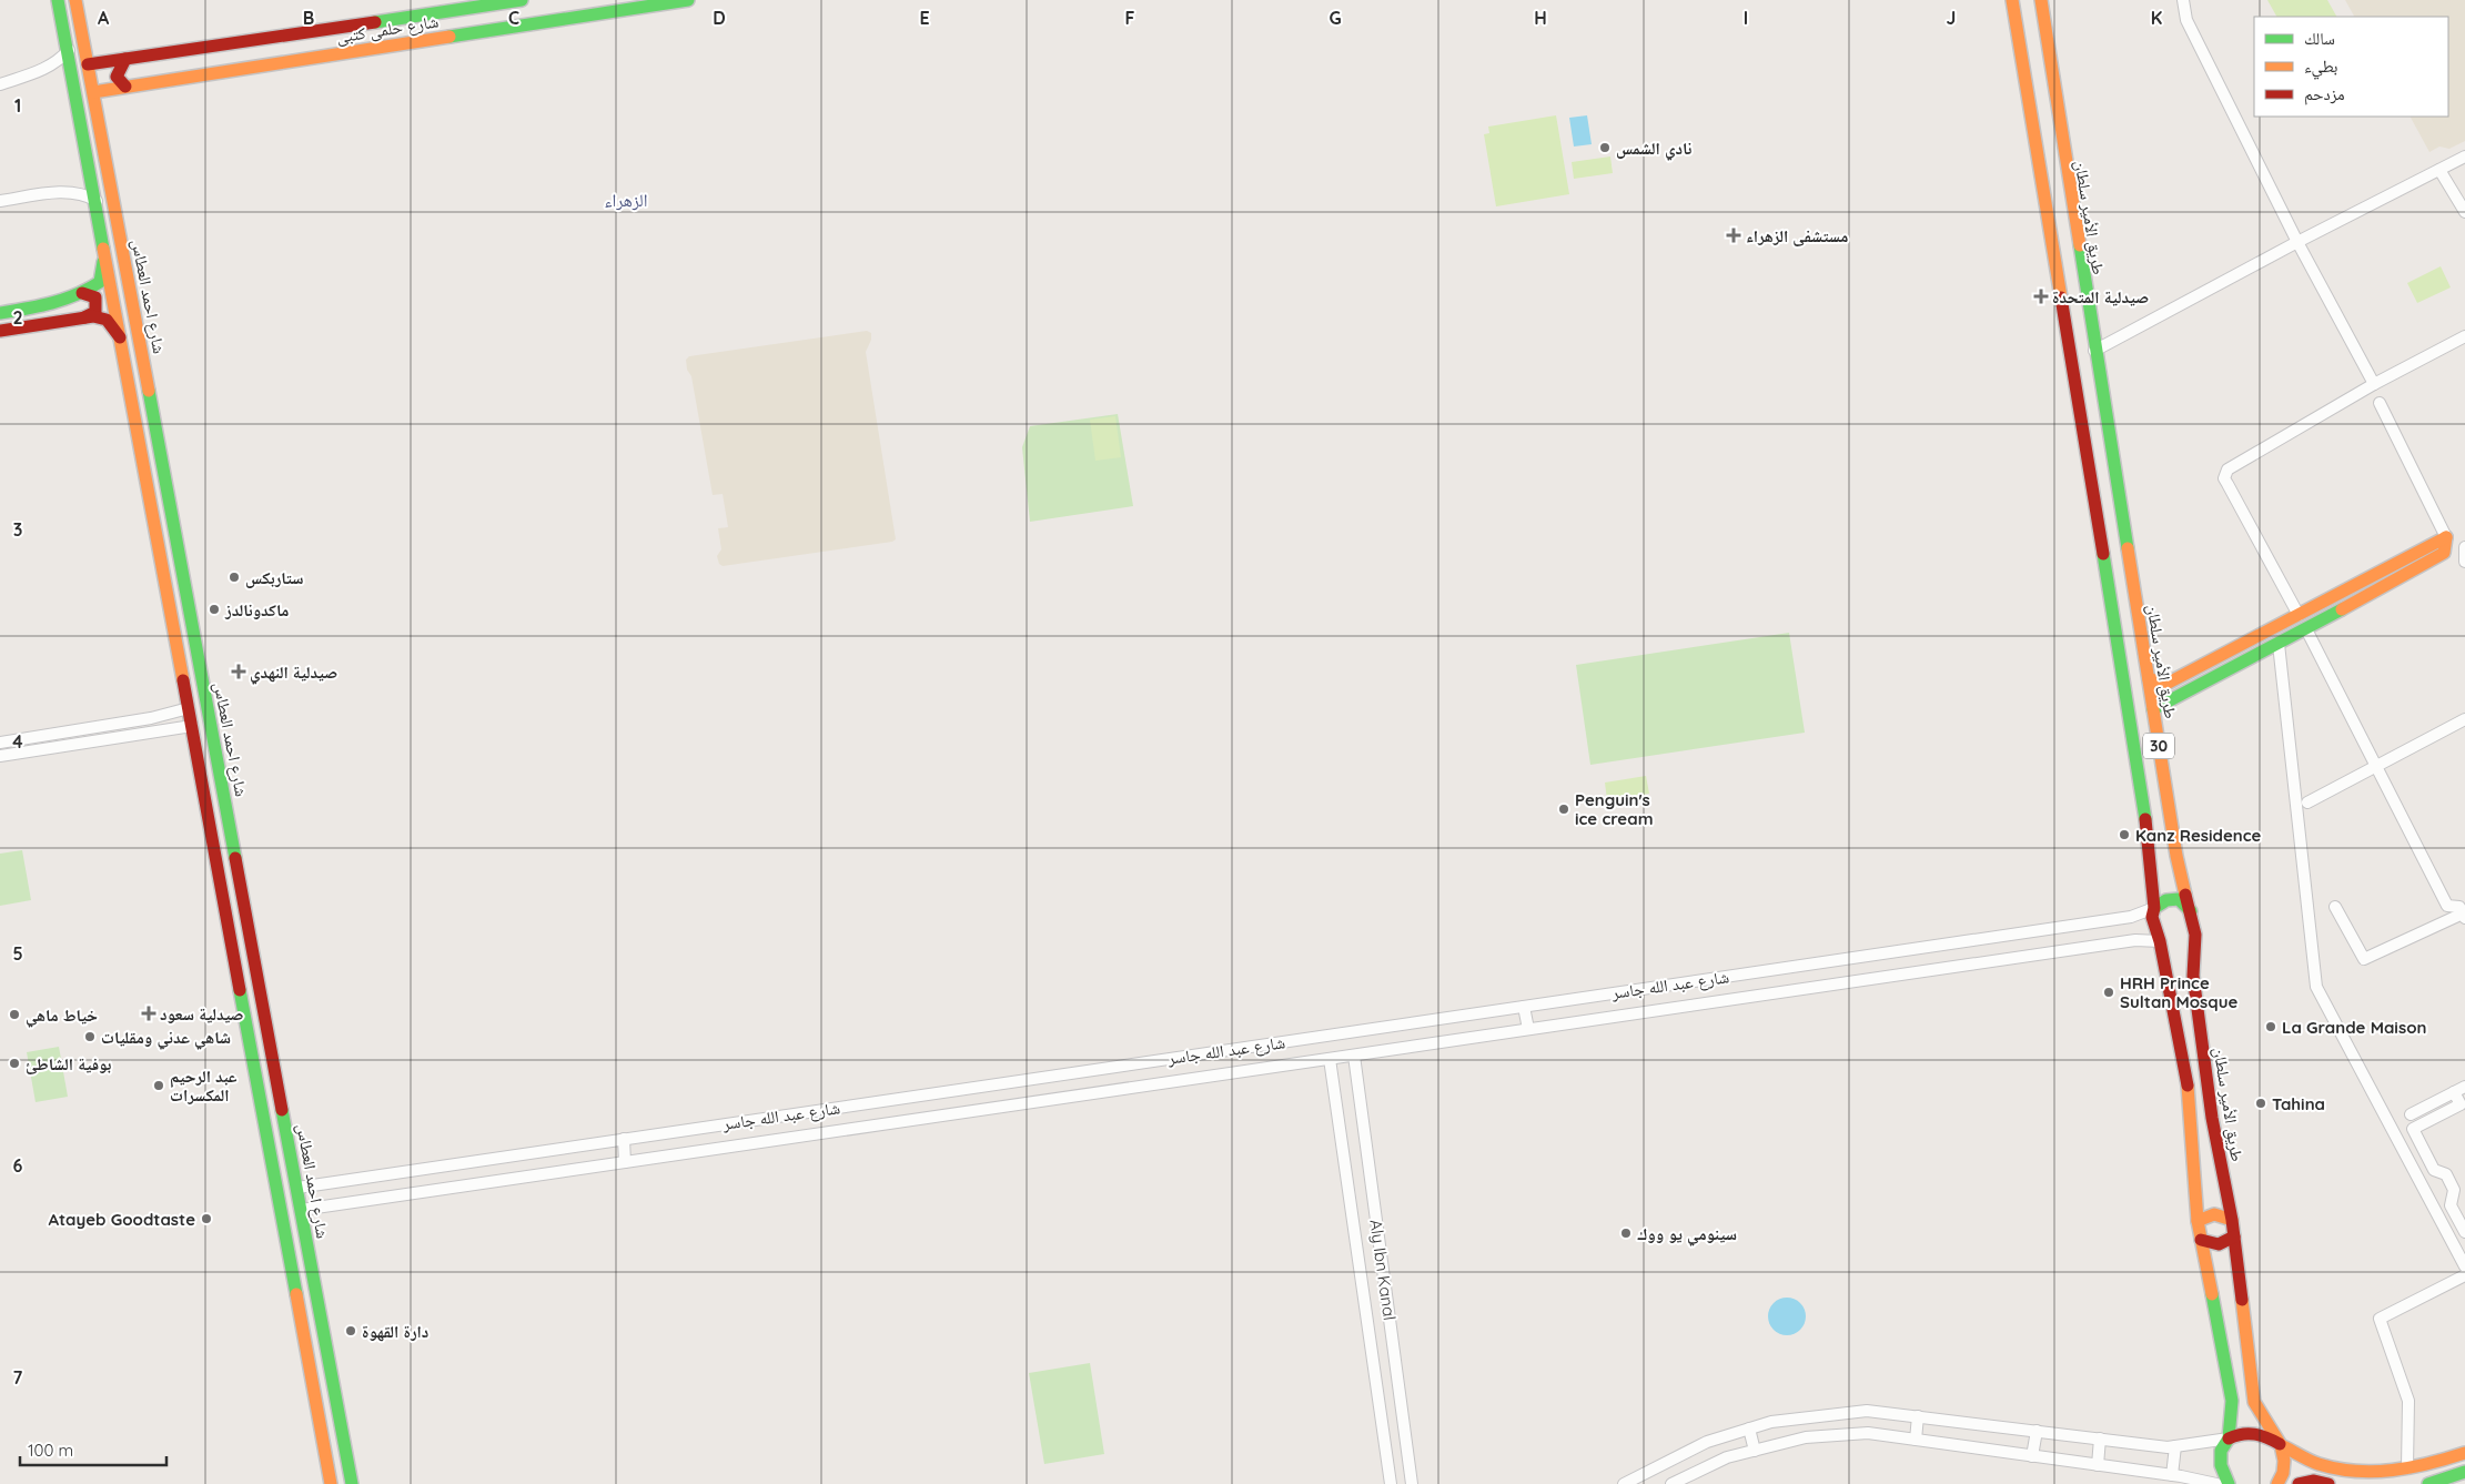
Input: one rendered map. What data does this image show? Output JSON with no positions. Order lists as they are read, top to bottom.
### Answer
{
  "streets": {
    "street": [
      "شارع حلمى كتبى",
      "طريق الأمير سلطان",
      "شارع احمد العطاس",
      "30",
      "شارع عبد الله جاسر",
      "Aly Ibn Kanal"
    ]
  },
  "crossings": [
    ["شارع حلمى كتبى", "شارع احمد العطاس"],
    ["طريق الأمير سلطان", "30"],
    ["شارع احمد العطاس", "شارع عبد الله جاسر"],
    ["30", "شارع عبد الله جاسر"],
    ["شارع عبد الله جاسر", "Aly Ibn Kanal"]
  ],
  "districts": ["الزهراء"],
  "places": {
    "other": [
      "نادي الشمس",
      "ستاربكس",
      "ماكدونالدز",
      "Penguin's ice cream",
      "Kanz Residence",
      "HRH Prince Sultan Mosque",
      "خياط ماهي",
      "La Grande Maison",
      "شاهي عدني ومقليات",
      "بوفية الشاطئ",
      "عبد الرحيم المكسرات",
      "Tahina",
      "Atayeb Goodtaste",
      "سينومي يو ووك",
      "دارة القهوة"
    ],
    "health": [
      "مستشفى الزهراء",
      "صيدلية المتحدة",
      "صيدلية النهدي",
      "صيدلية سعود"
    ]
  },
  "legend": ["سالك", "بطيء", "مزدحم"],
  "scale_bar": "100 m",
  "grid": {
    "columns": [
      "A",
      "B",
      "C",
      "D",
      "E",
      "F",
      "G",
      "H",
      "I",
      "J",
      "K"
    ],
    "rows": [
      "1",
      "2",
      "3",
      "4",
      "5",
      "6",
      "7"
    ]
  }
}
